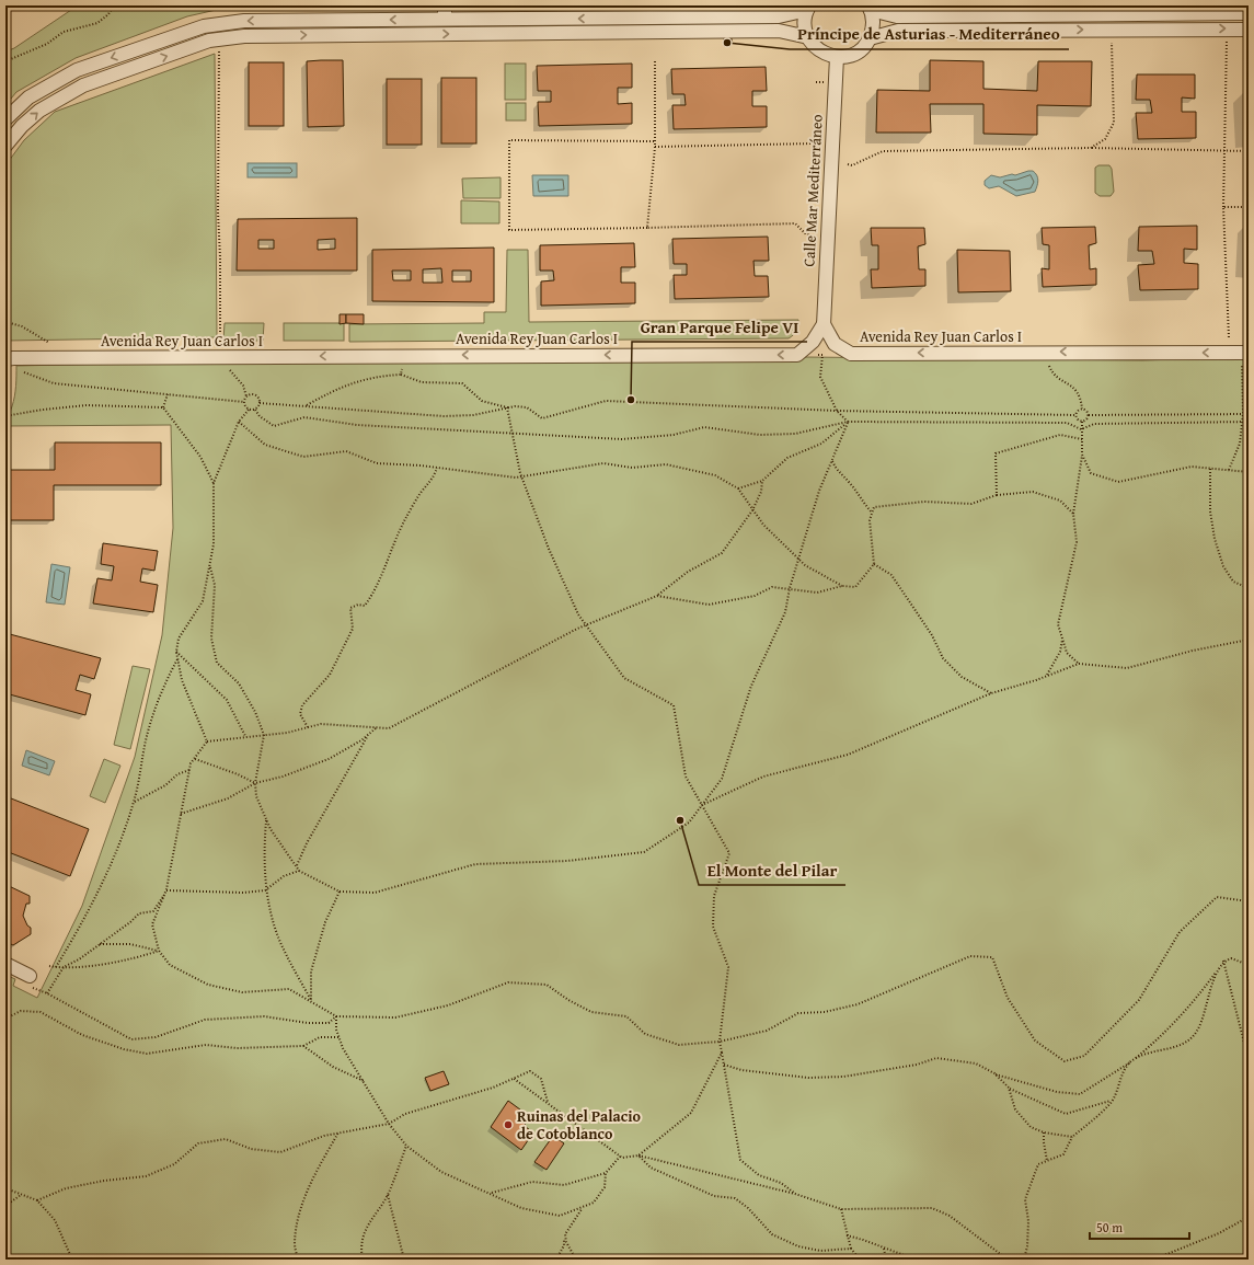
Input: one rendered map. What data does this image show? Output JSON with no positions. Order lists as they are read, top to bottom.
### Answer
{
  "streets": {
    "street": ["Calle Mar Mediterráneo", "Avenida Rey Juan Carlos I"]
  },
  "crossings": [
    ["Calle Mar Mediterráneo", "Avenida Rey Juan Carlos I"]
  ],
  "one_way": ["Avenida Rey Juan Carlos I"],
  "places": [
    "Príncipe de Asturias - Mediterráneo",
    "Gran Parque Felipe VI",
    "El Monte del Pilar",
    "Ruinas del Palacio de Cotoblanco"
  ],
  "scale_bar": "50 m"
}
